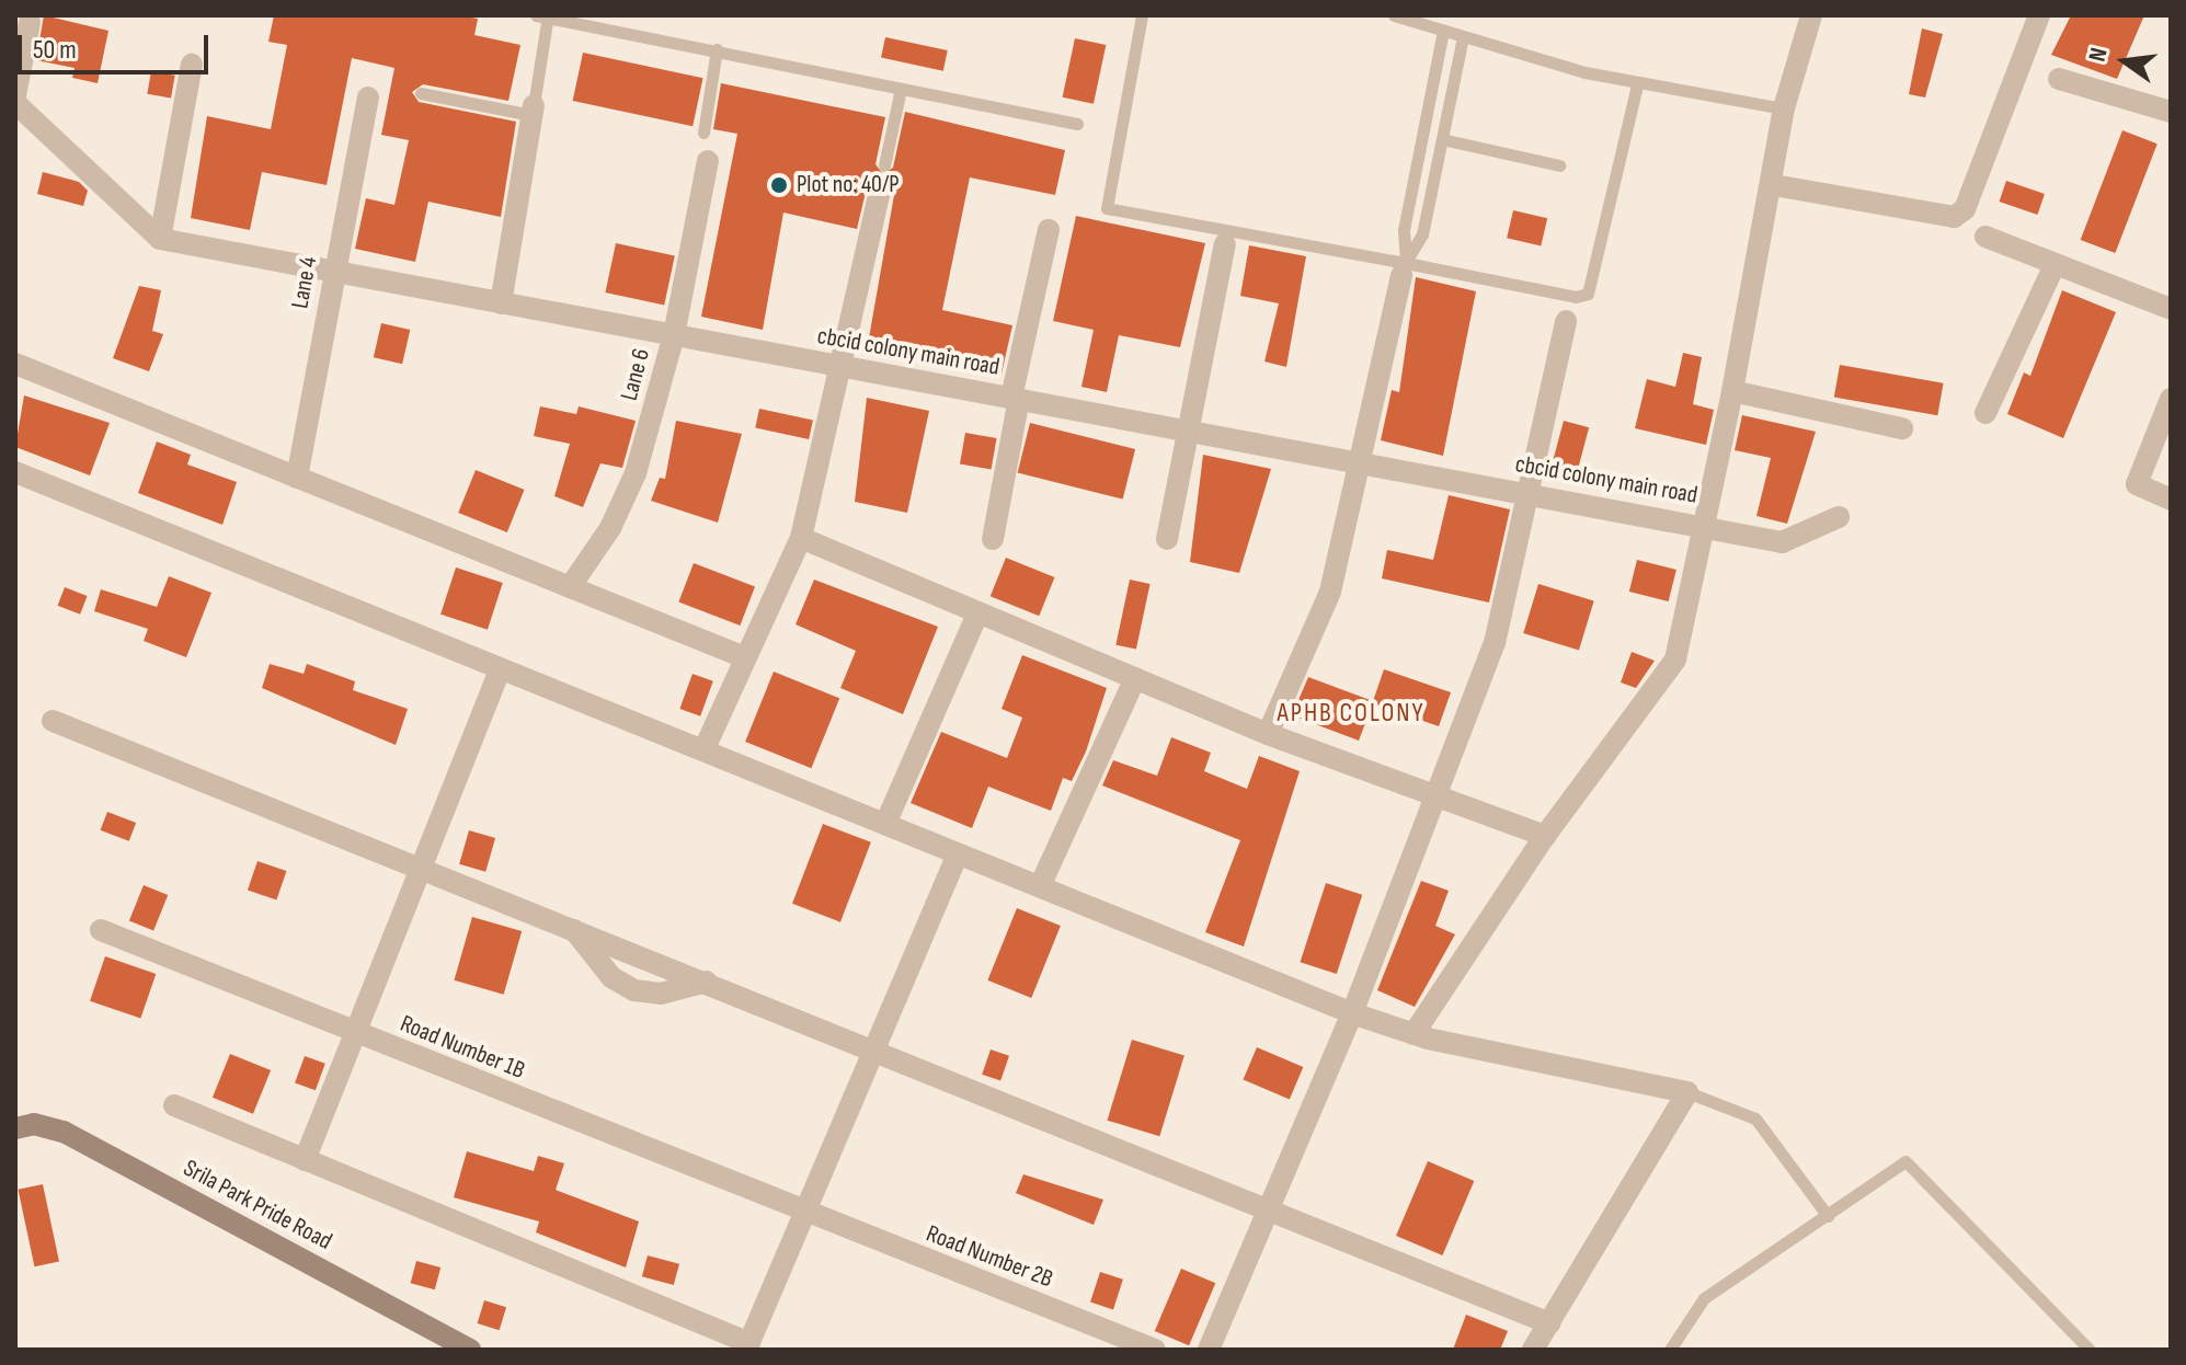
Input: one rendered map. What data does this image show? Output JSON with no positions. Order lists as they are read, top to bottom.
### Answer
{
  "streets": {
    "street": [
      "Lane 4",
      "cbcid colony main road",
      "Lane 6",
      "Road Number 1B",
      "Srila Park Pride Road",
      "Road Number 2B"
    ]
  },
  "crossings": [
    ["Lane 4", "cbcid colony main road"],
    ["cbcid colony main road", "Lane 6"],
    ["Road Number 1B", "Road Number 2B"]
  ],
  "districts": ["APHB COLONY"],
  "places": ["Plot no: 40/P"],
  "scale_bar": "50 m",
  "north": "left"
}
